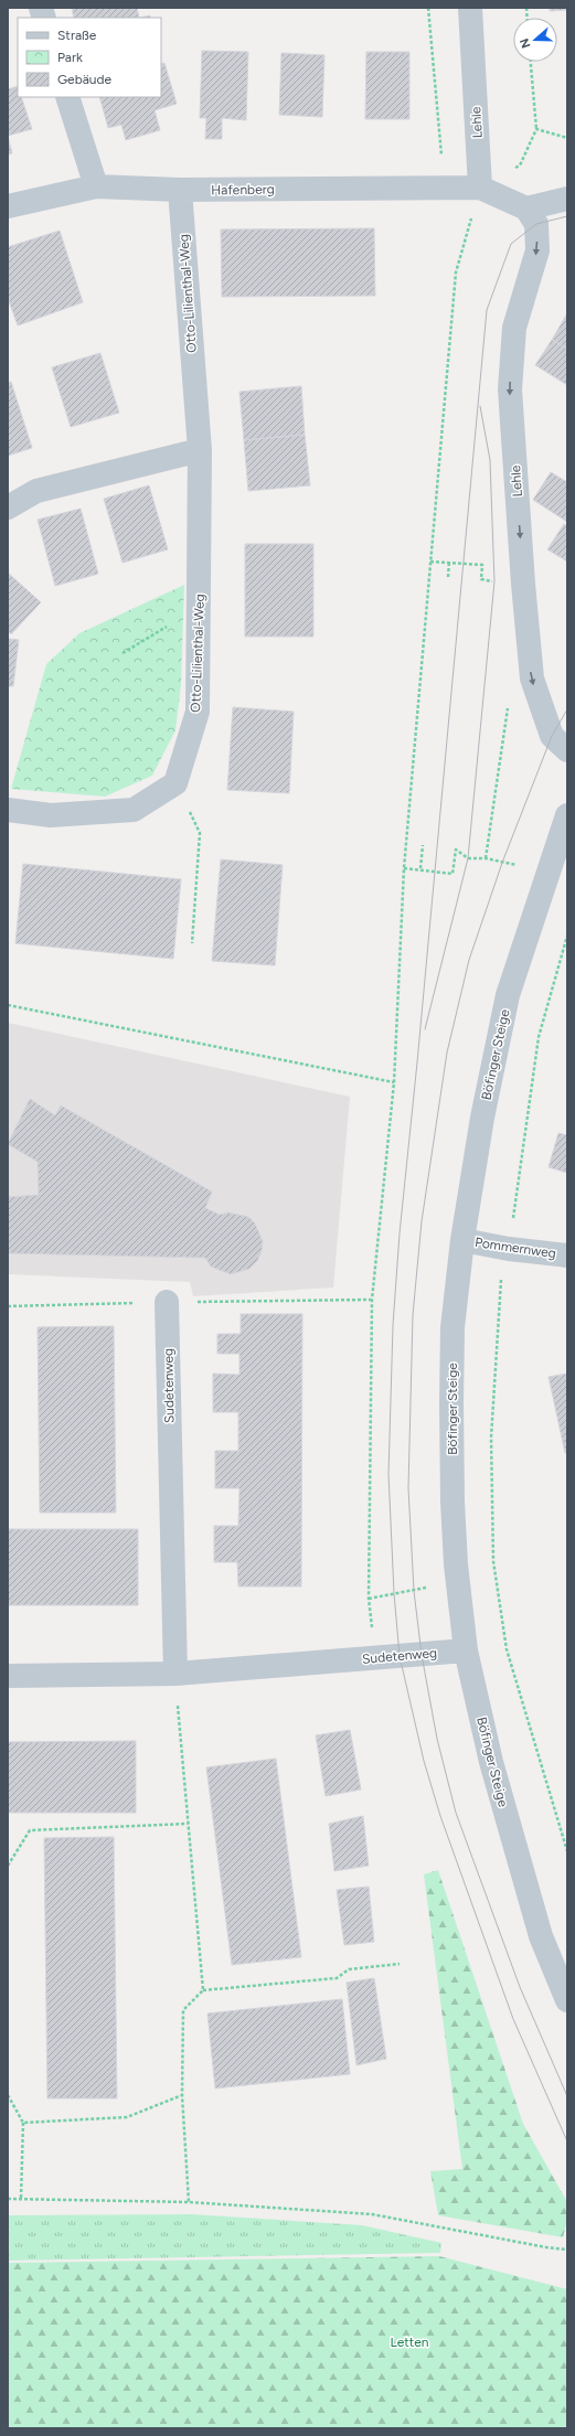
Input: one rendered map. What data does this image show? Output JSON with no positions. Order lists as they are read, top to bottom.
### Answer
{
  "streets": {
    "street": [
      "Lehle",
      "Hafenberg",
      "Otto-Lilienthal-Weg",
      "Böfinger Steige",
      "Pommernweg",
      "Sudetenweg"
    ]
  },
  "crossings": [
    ["Lehle", "Hafenberg"],
    ["Hafenberg", "Otto-Lilienthal-Weg"],
    ["Böfinger Steige", "Pommernweg"],
    ["Böfinger Steige", "Sudetenweg"]
  ],
  "one_way": ["Lehle"],
  "parks": ["Letten"],
  "legend": ["Straße", "Park", "Gebäude"],
  "north": "left"
}
